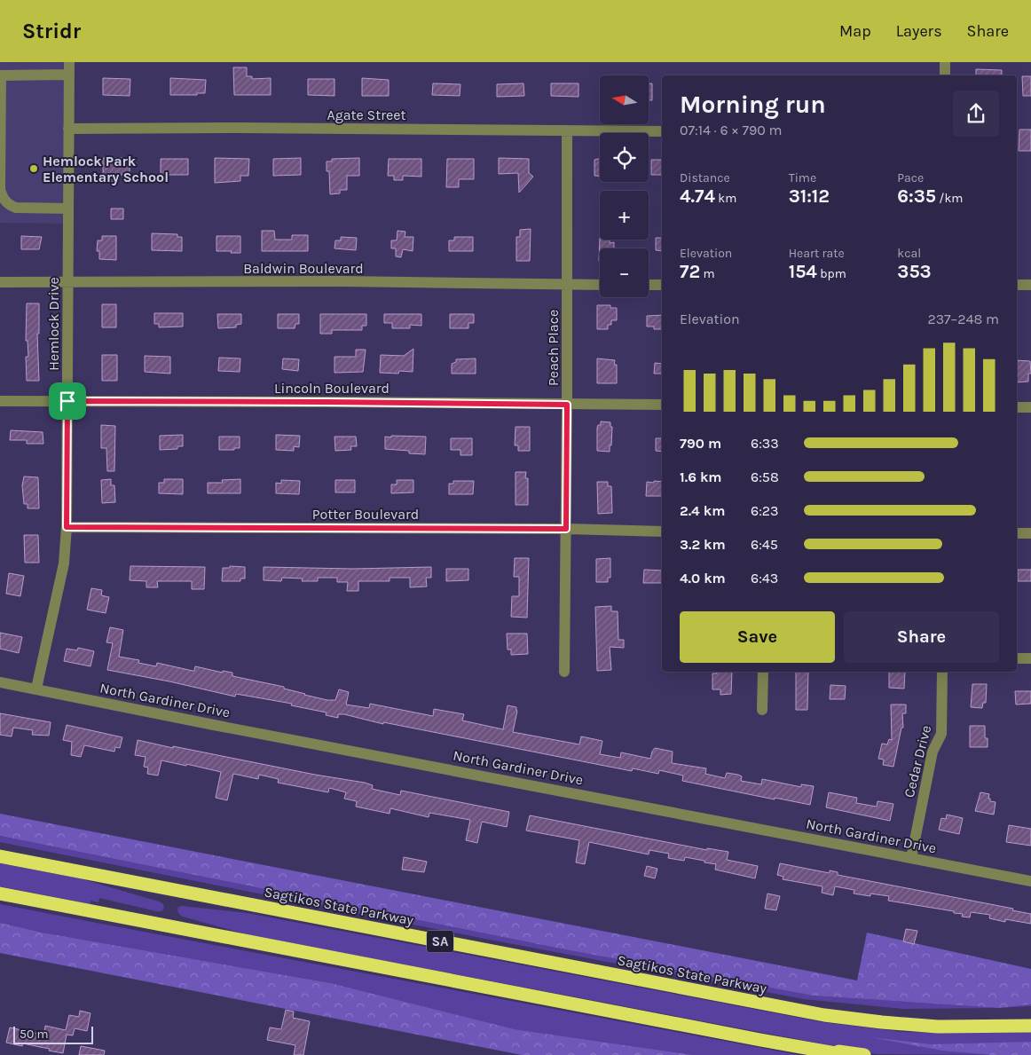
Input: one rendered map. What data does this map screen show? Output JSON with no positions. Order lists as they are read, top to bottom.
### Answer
{
  "streets": {
    "highway": ["Sagtikos State Parkway", "SA"],
    "street": [
      "Agate Street",
      "Baldwin Boulevard",
      "Hemlock Drive",
      "Peach Place",
      "Lincoln Boulevard",
      "Potter Boulevard",
      "North Gardiner Drive",
      "Cedar Drive"
    ]
  },
  "crossings": [
    ["Agate Street", "Hemlock Drive"],
    ["Agate Street", "Peach Place"],
    ["Baldwin Boulevard", "Hemlock Drive"],
    ["Baldwin Boulevard", "Peach Place"],
    ["Hemlock Drive", "Lincoln Boulevard"],
    ["Hemlock Drive", "Potter Boulevard"],
    ["Hemlock Drive", "North Gardiner Drive"],
    ["Peach Place", "Lincoln Boulevard"],
    ["Peach Place", "Potter Boulevard"],
    ["North Gardiner Drive", "Cedar Drive"]
  ],
  "places": ["Hemlock Park Elementary School"],
  "scale_bar": "50 m",
  "north": "left",
  "page": {
    "header": "Stridr",
    "nav": ["Map", "Layers", "Share"],
    "map_buttons": ["+", "−"],
    "heading": ["Morning run", "07:14 · 6 × 790 m"],
    "stats": [
      ["Distance", "4.74 km"],
      ["Time", "31:12"],
      ["Pace", "6:35 /km"],
      ["Elevation", "72 m"],
      ["Heart rate", "154 bpm"],
      ["kcal", "353"]
    ],
    "chart": ["Elevation", "237–248 m"],
    "list": [
      {
        "name": "790 m",
        "note": "6:33"
      },
      {
        "name": "1.6 km",
        "note": "6:58"
      },
      {
        "name": "2.4 km",
        "note": "6:23"
      },
      {
        "name": "3.2 km",
        "note": "6:45"
      },
      {
        "name": "4.0 km",
        "note": "6:43"
      }
    ],
    "buttons": ["Save", "Share"],
    "scale": "50 m"
  }
}
